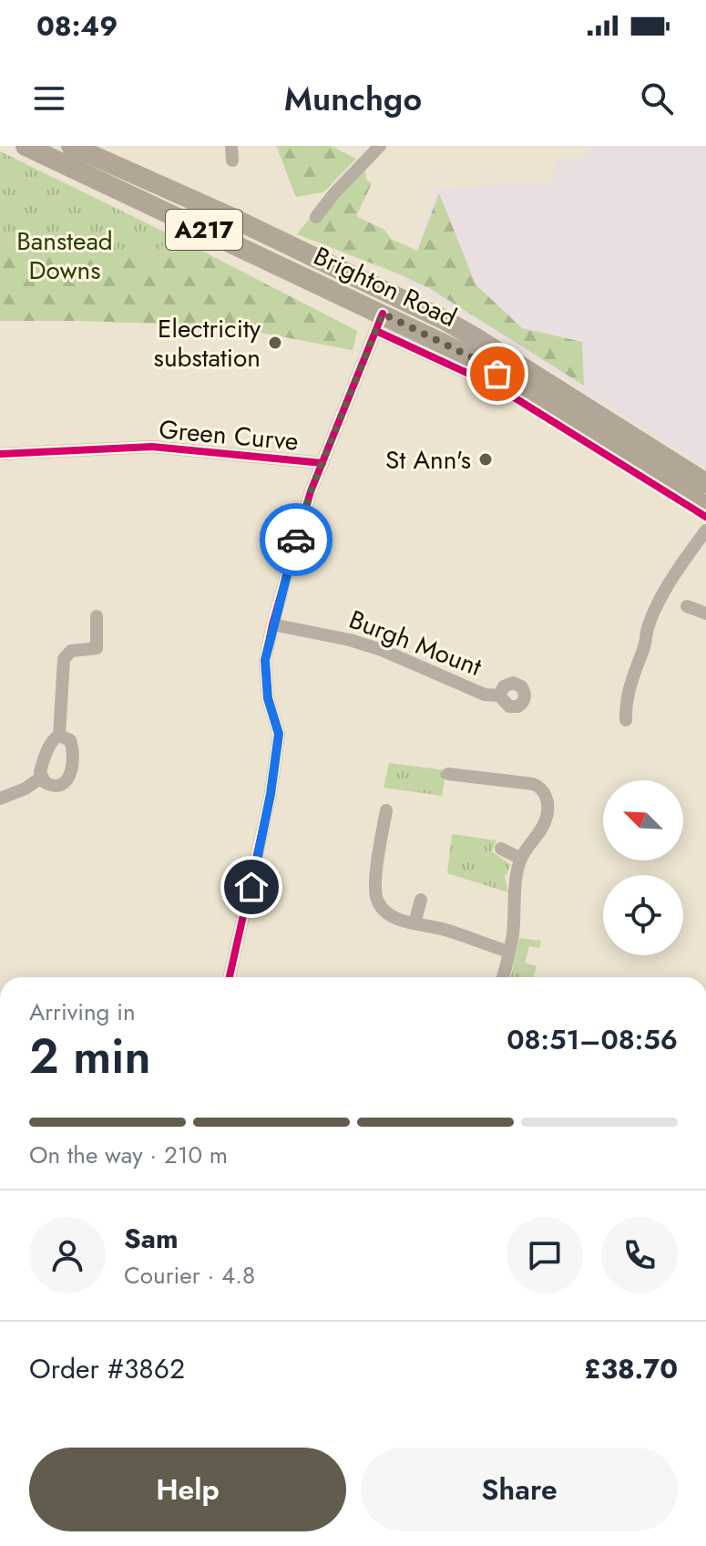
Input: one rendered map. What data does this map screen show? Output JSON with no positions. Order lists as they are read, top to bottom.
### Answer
{
  "streets": {
    "highway": ["A217", "Brighton Road"],
    "street": ["Green Curve", "Burgh Mount"]
  },
  "parks": ["Banstead Downs"],
  "places": ["Electricity substation", "St Ann's"],
  "north": "top left",
  "page": {
    "status": "08:49",
    "header": "Munchgo",
    "heading": ["2 min", "Arriving in", "08:51–08:56"],
    "panel": [
      "Sam",
      "Courier · 4.8",
      "Order #3862",
      "£38.70"
    ],
    "bar": "On the way · 210 m",
    "buttons": ["Help", "Share"]
  }
}
